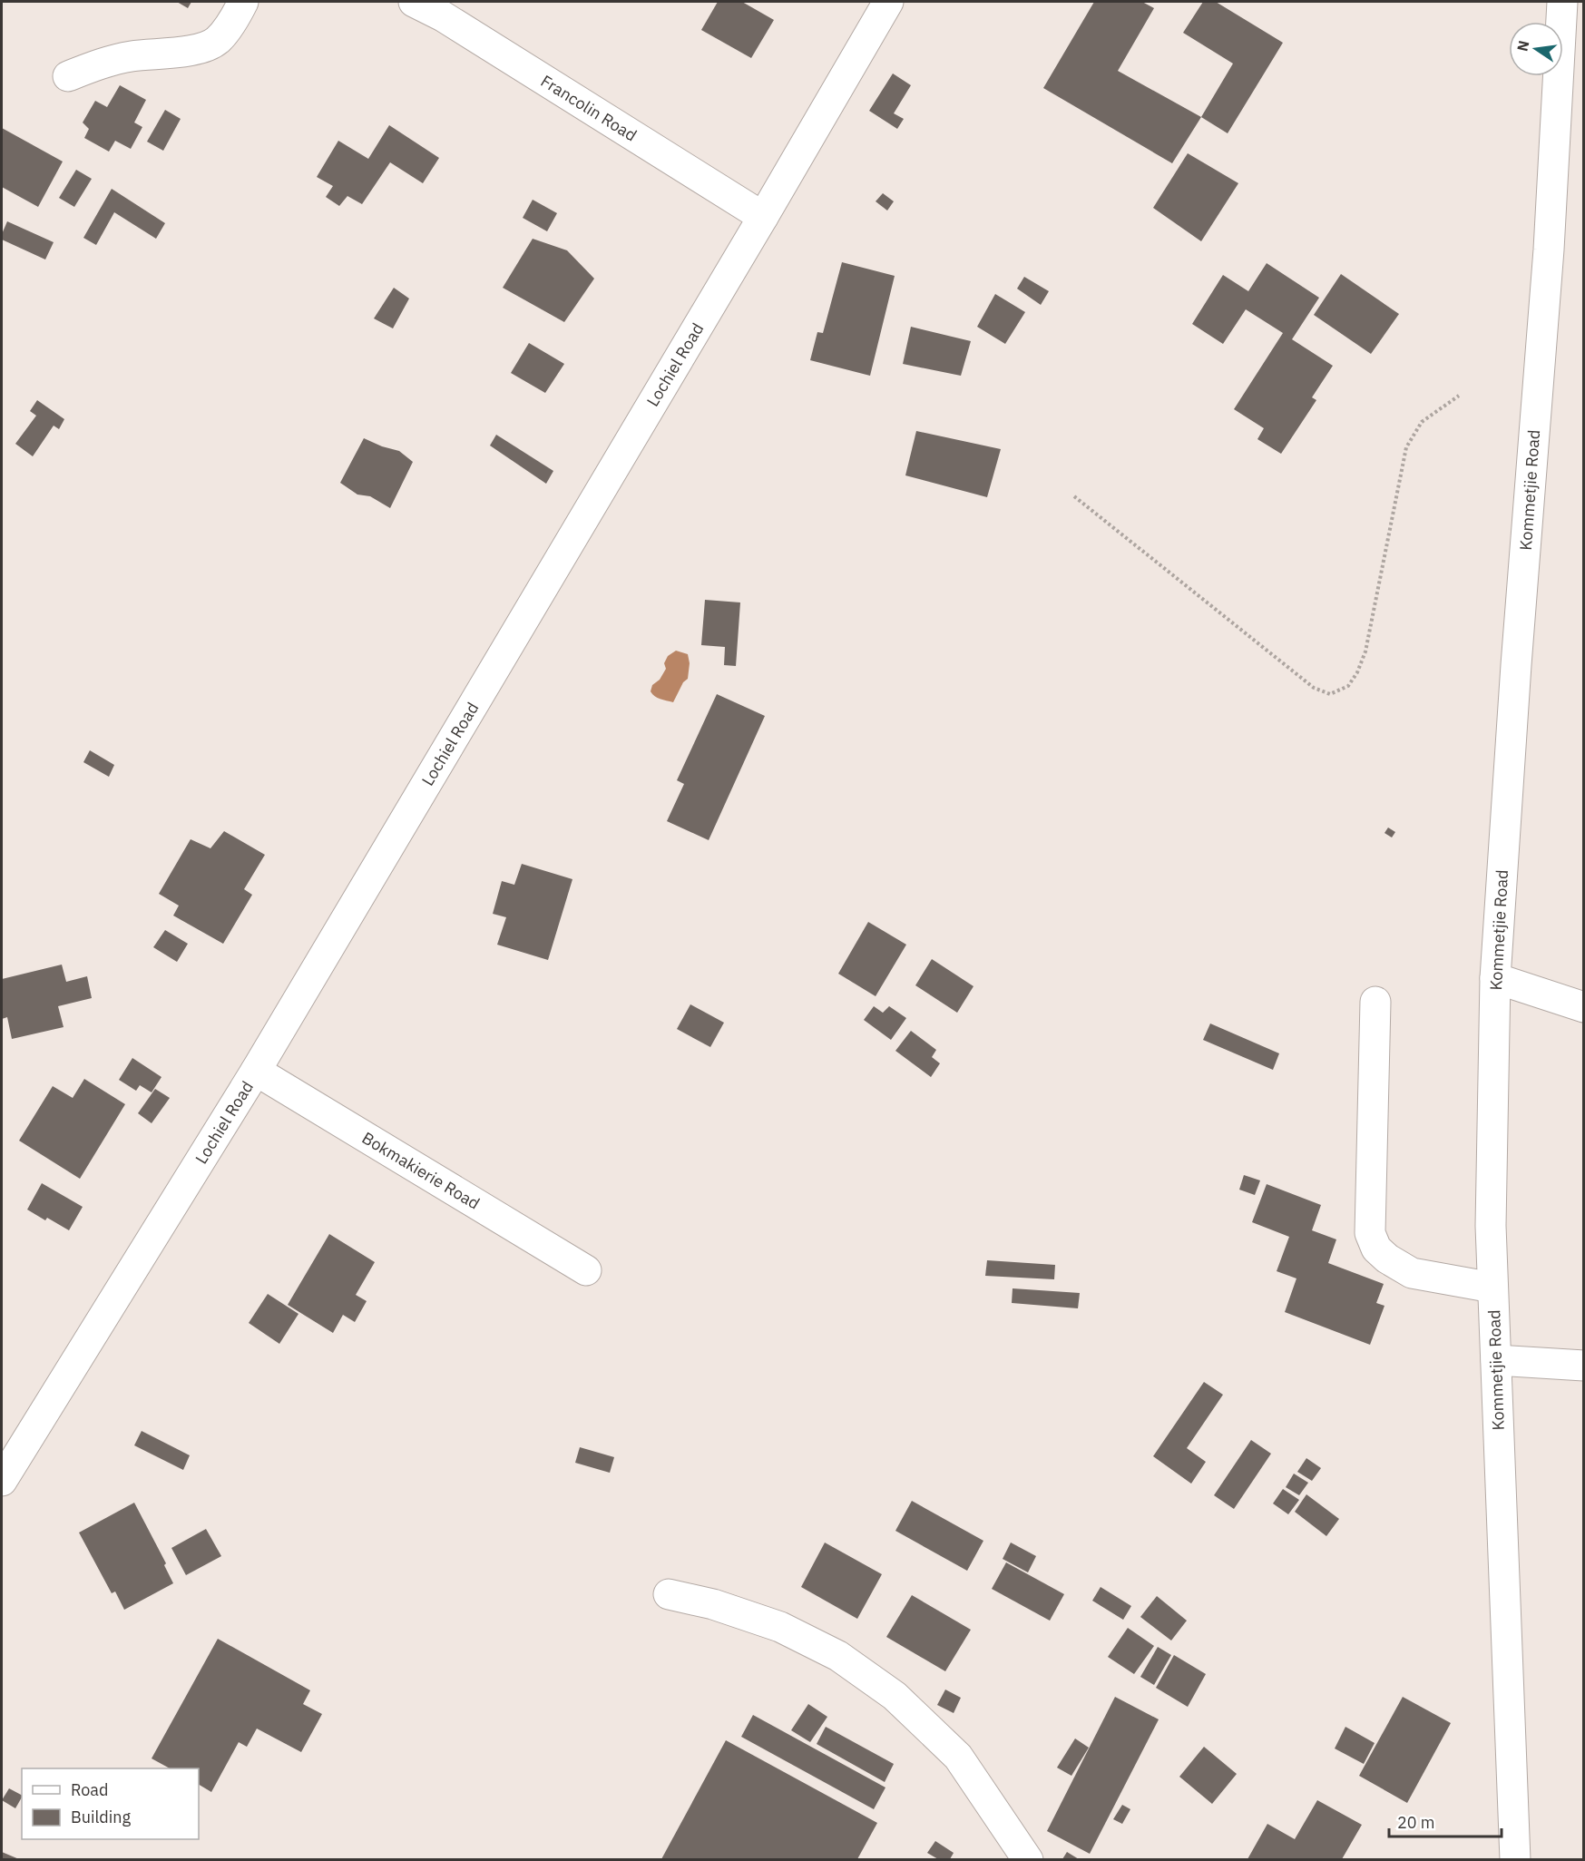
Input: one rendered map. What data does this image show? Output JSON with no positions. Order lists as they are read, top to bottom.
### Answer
{
  "streets": {
    "street": [
      "Francolin Road",
      "Lochiel Road",
      "Kommetjie Road",
      "Bokmakierie Road"
    ]
  },
  "crossings": [
    ["Francolin Road", "Lochiel Road"],
    ["Lochiel Road", "Bokmakierie Road"]
  ],
  "legend": ["Road", "Building"],
  "scale_bar": "20 m",
  "north": "left"
}
